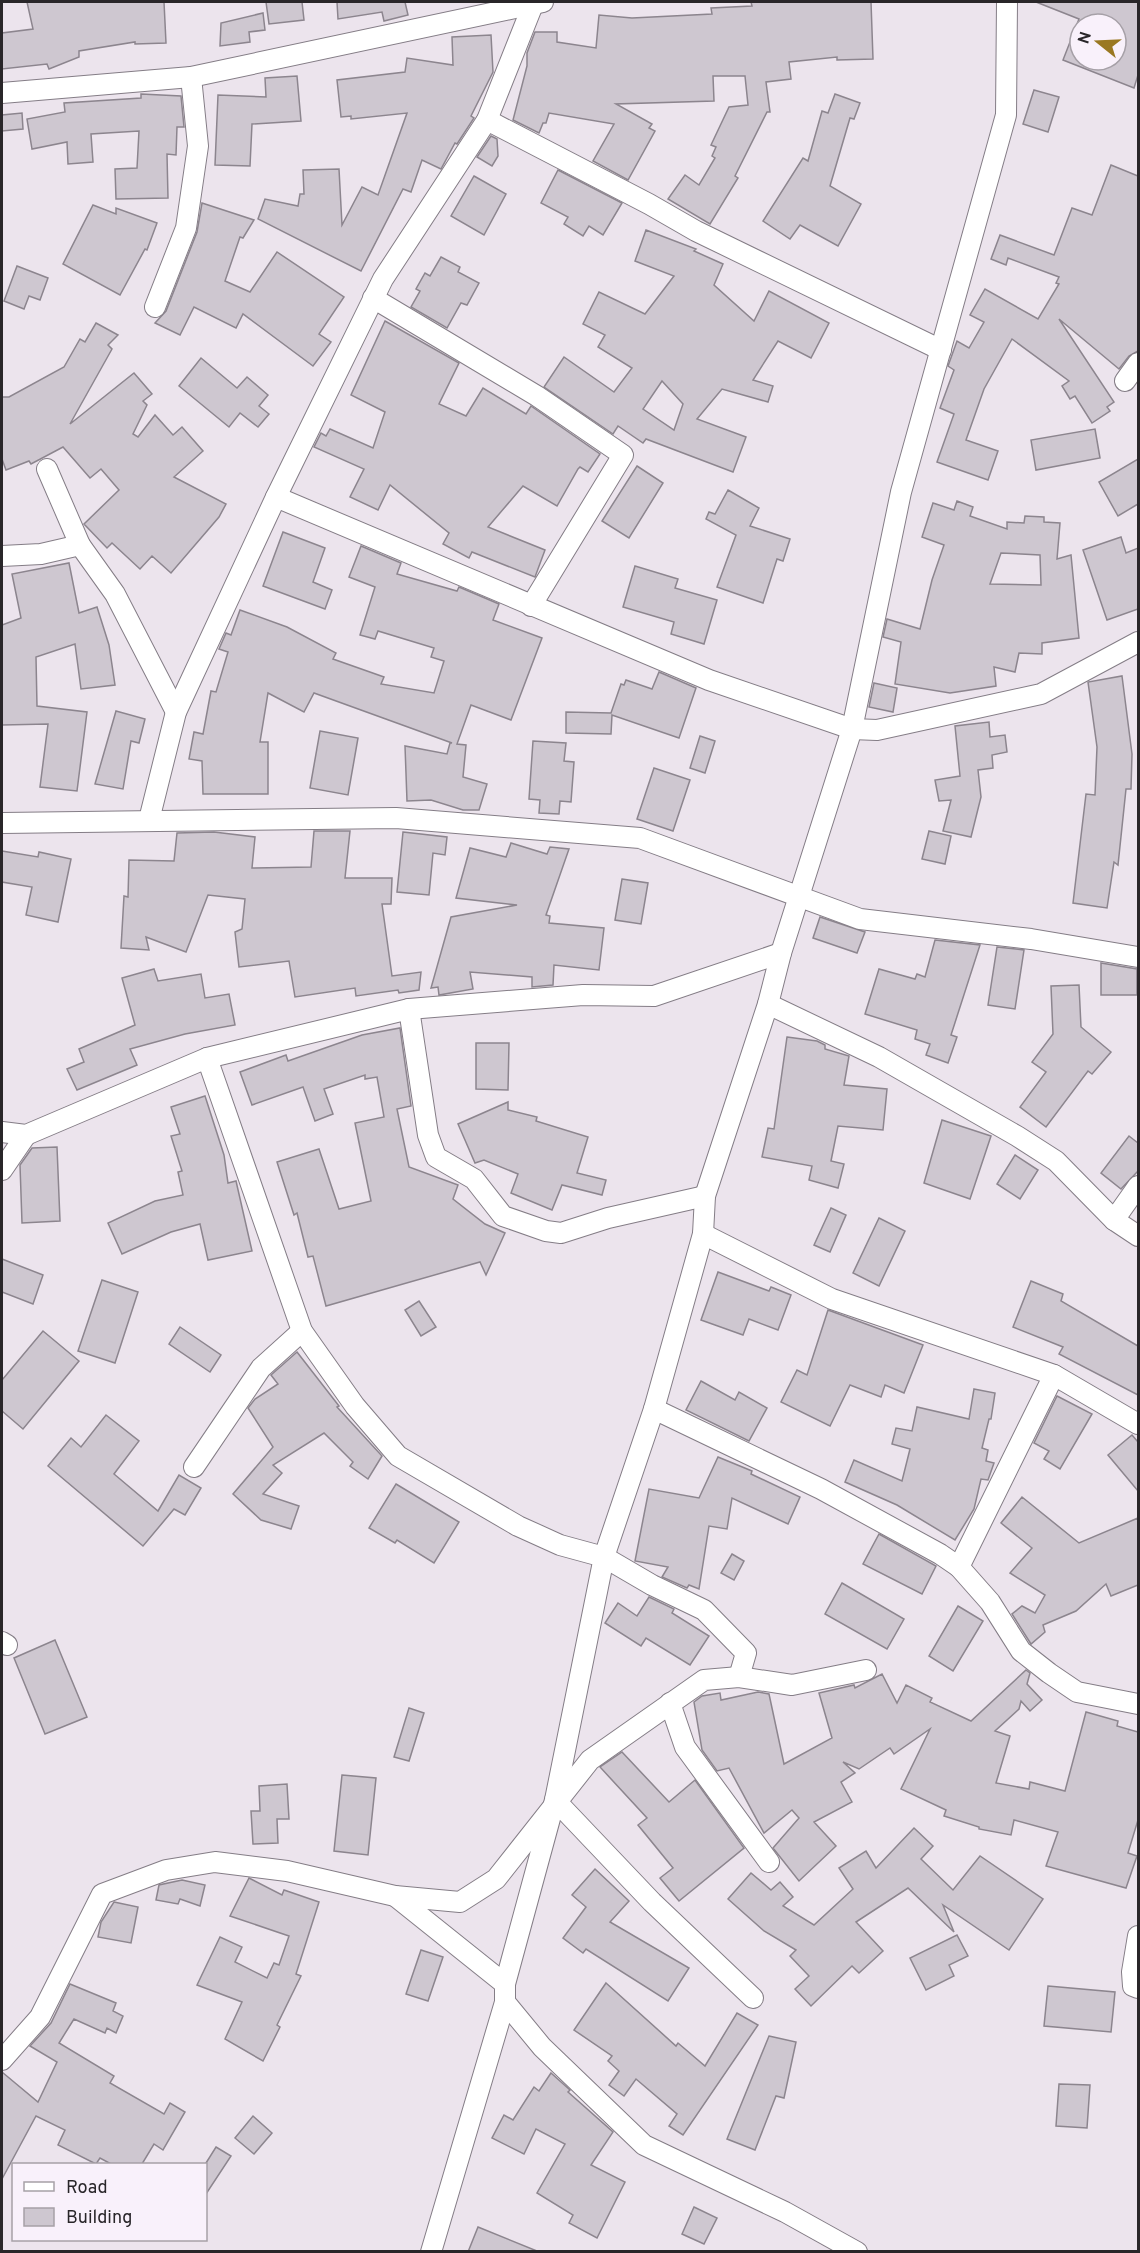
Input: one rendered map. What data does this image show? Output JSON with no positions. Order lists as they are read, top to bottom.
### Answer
{
  "legend": ["Road", "Building"],
  "north": "left"
}
